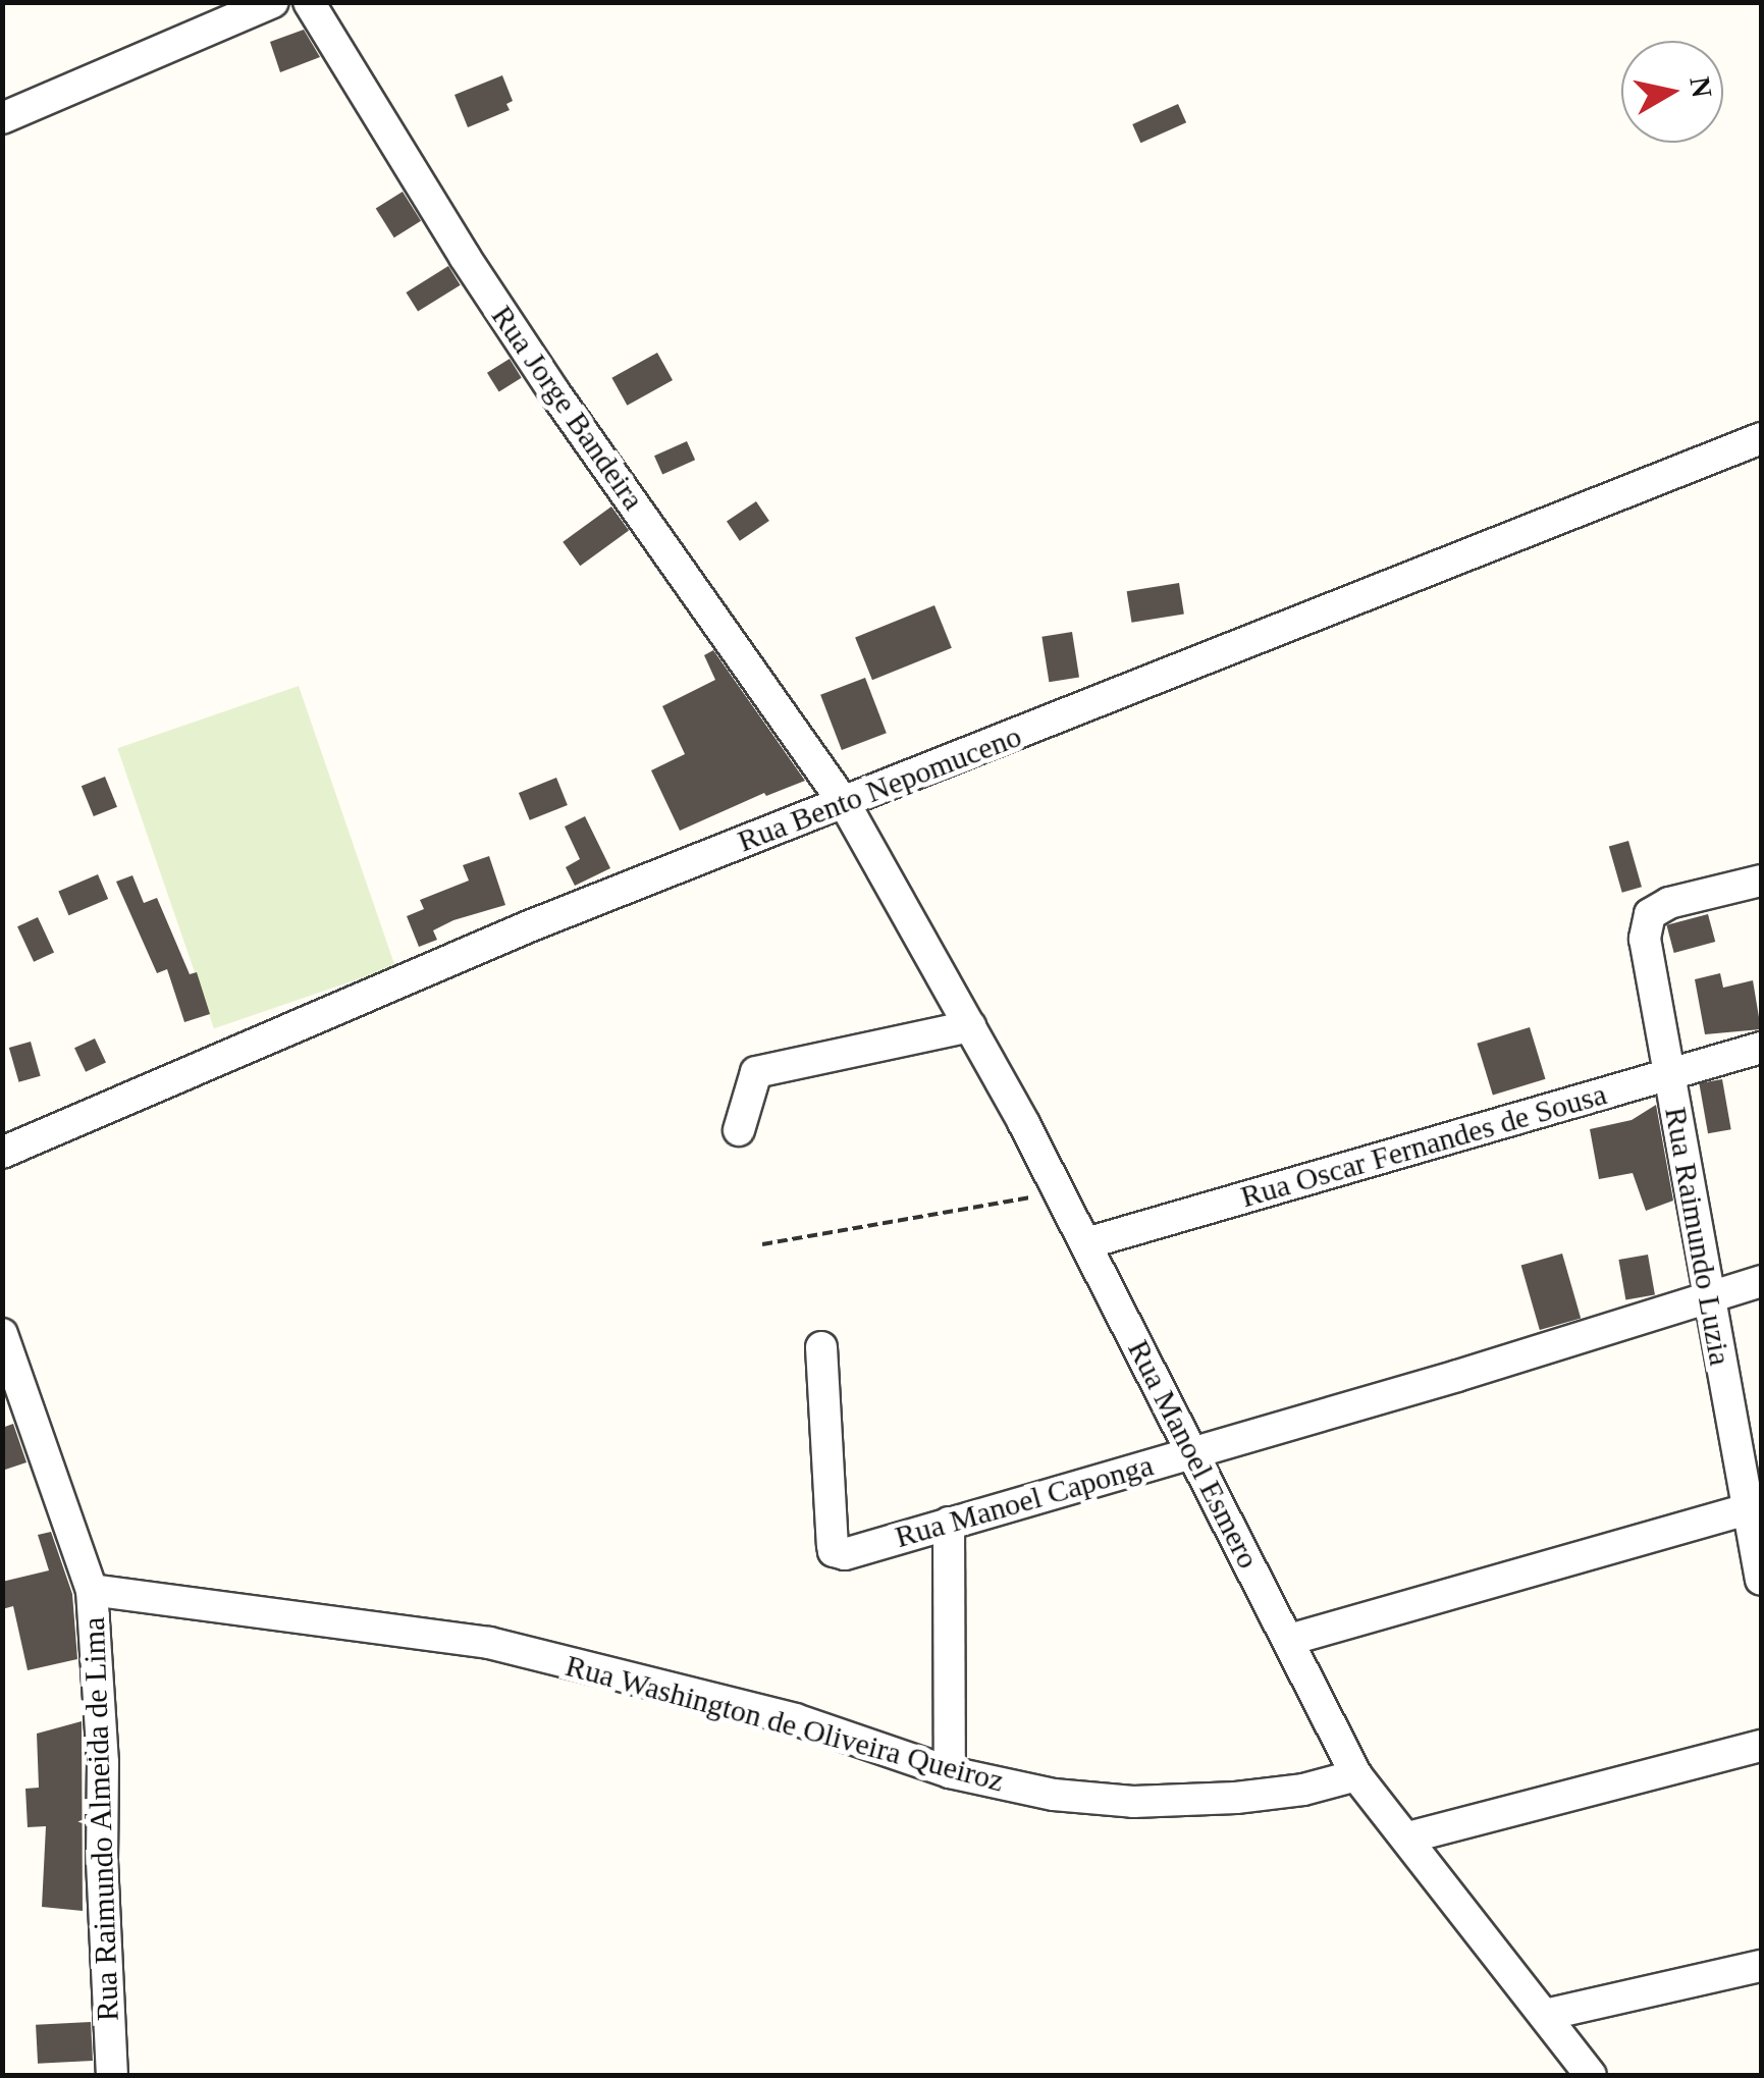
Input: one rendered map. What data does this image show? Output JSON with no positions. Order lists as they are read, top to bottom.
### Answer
{
  "streets": {
    "street": [
      "Rua Jorge Bandeira",
      "Rua Bento Nepomuceno",
      "Rua Oscar Fernandes de Sousa",
      "Rua Raimundo Luzia",
      "Rua Manoel Esmero",
      "Rua Manoel Caponga",
      "Rua Washington de Oliveira Queiroz",
      "Rua Raimundo Almeida de Lima"
    ]
  },
  "crossings": [
    ["Rua Jorge Bandeira", "Rua Bento Nepomuceno"],
    ["Rua Jorge Bandeira", "Rua Manoel Esmero"],
    ["Rua Bento Nepomuceno", "Rua Manoel Esmero"],
    ["Rua Oscar Fernandes de Sousa", "Rua Raimundo Luzia"],
    ["Rua Oscar Fernandes de Sousa", "Rua Manoel Esmero"],
    ["Rua Raimundo Luzia", "Rua Manoel Caponga"],
    ["Rua Manoel Esmero", "Rua Manoel Caponga"],
    ["Rua Manoel Esmero", "Rua Washington de Oliveira Queiroz"],
    ["Rua Washington de Oliveira Queiroz", "Rua Raimundo Almeida de Lima"]
  ],
  "north": "right"
}
